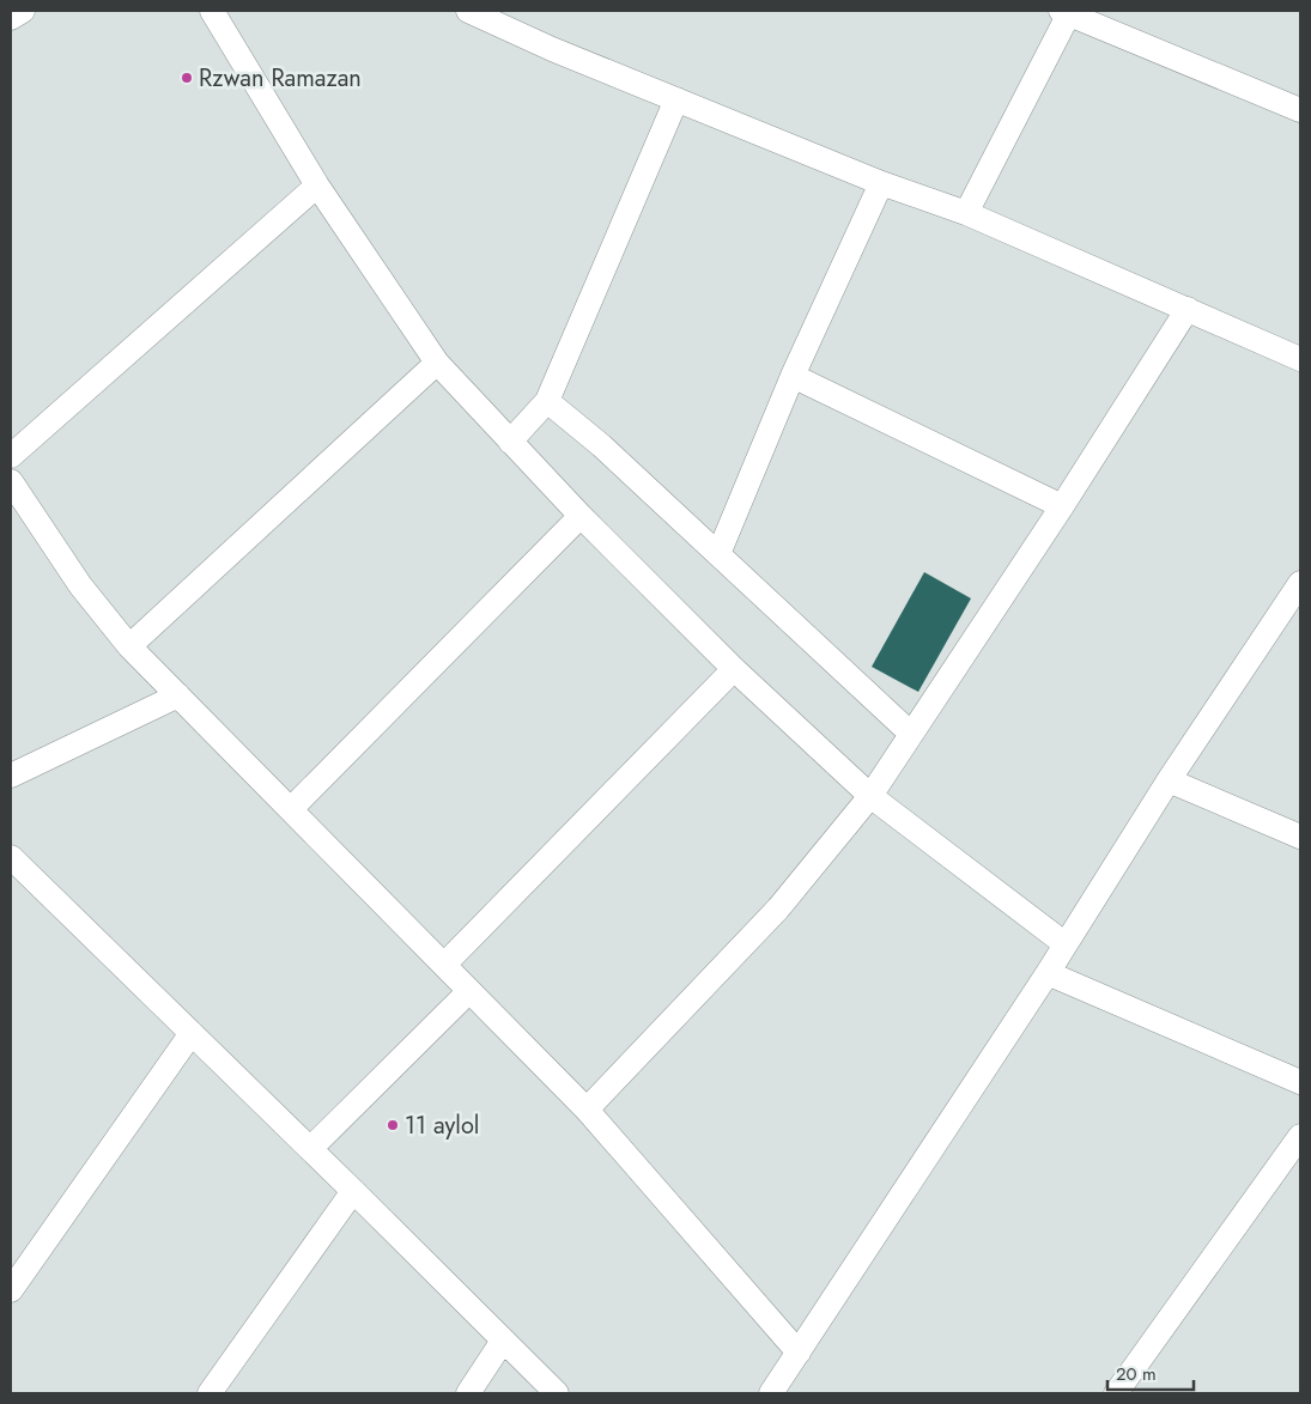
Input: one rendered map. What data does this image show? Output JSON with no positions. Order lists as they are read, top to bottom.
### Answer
{
  "places": ["Rzwan Ramazan", "11 aylol"],
  "scale_bar": "20 m"
}
